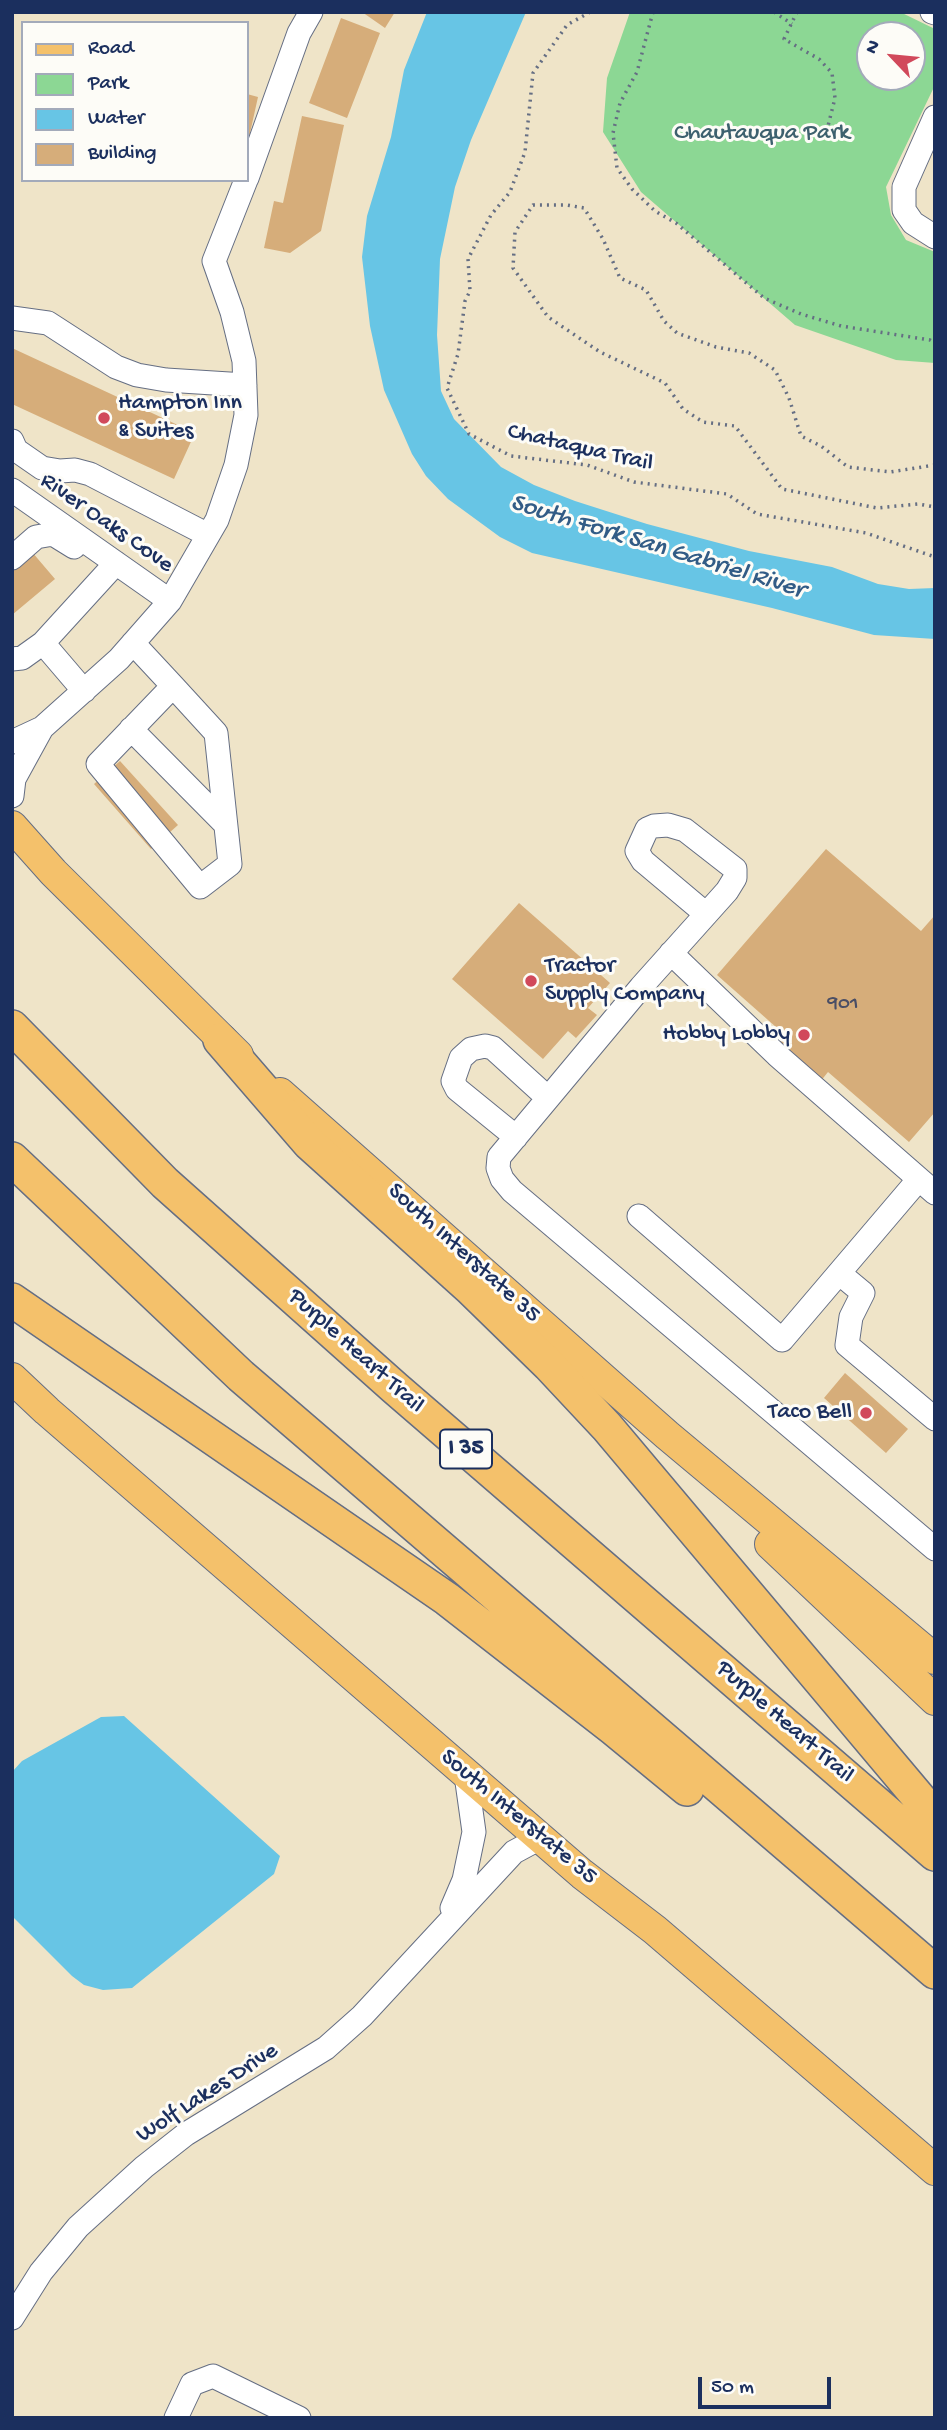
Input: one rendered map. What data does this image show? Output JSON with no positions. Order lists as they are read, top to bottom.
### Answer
{
  "streets": {
    "highway": ["Purple Heart Trail", "I 35"],
    "main road": ["South Interstate 35"],
    "street": ["River Oaks Cove", "Wolf Lakes Drive"],
    "path": ["Chataqua Trail"]
  },
  "crossings": [
    ["South Interstate 35", "Wolf Lakes Drive"]
  ],
  "water": ["South Fork San Gabriel River"],
  "parks": ["Chautauqua Park"],
  "places": [
    "Hampton Inn & Suites",
    "Tractor Supply Company",
    "Hobby Lobby",
    "Taco Bell"
  ],
  "house_numbers": ["901"],
  "legend": [
    "Road",
    "Park",
    "Water",
    "Building"
  ],
  "scale_bar": "50 m",
  "north": "top left"
}
